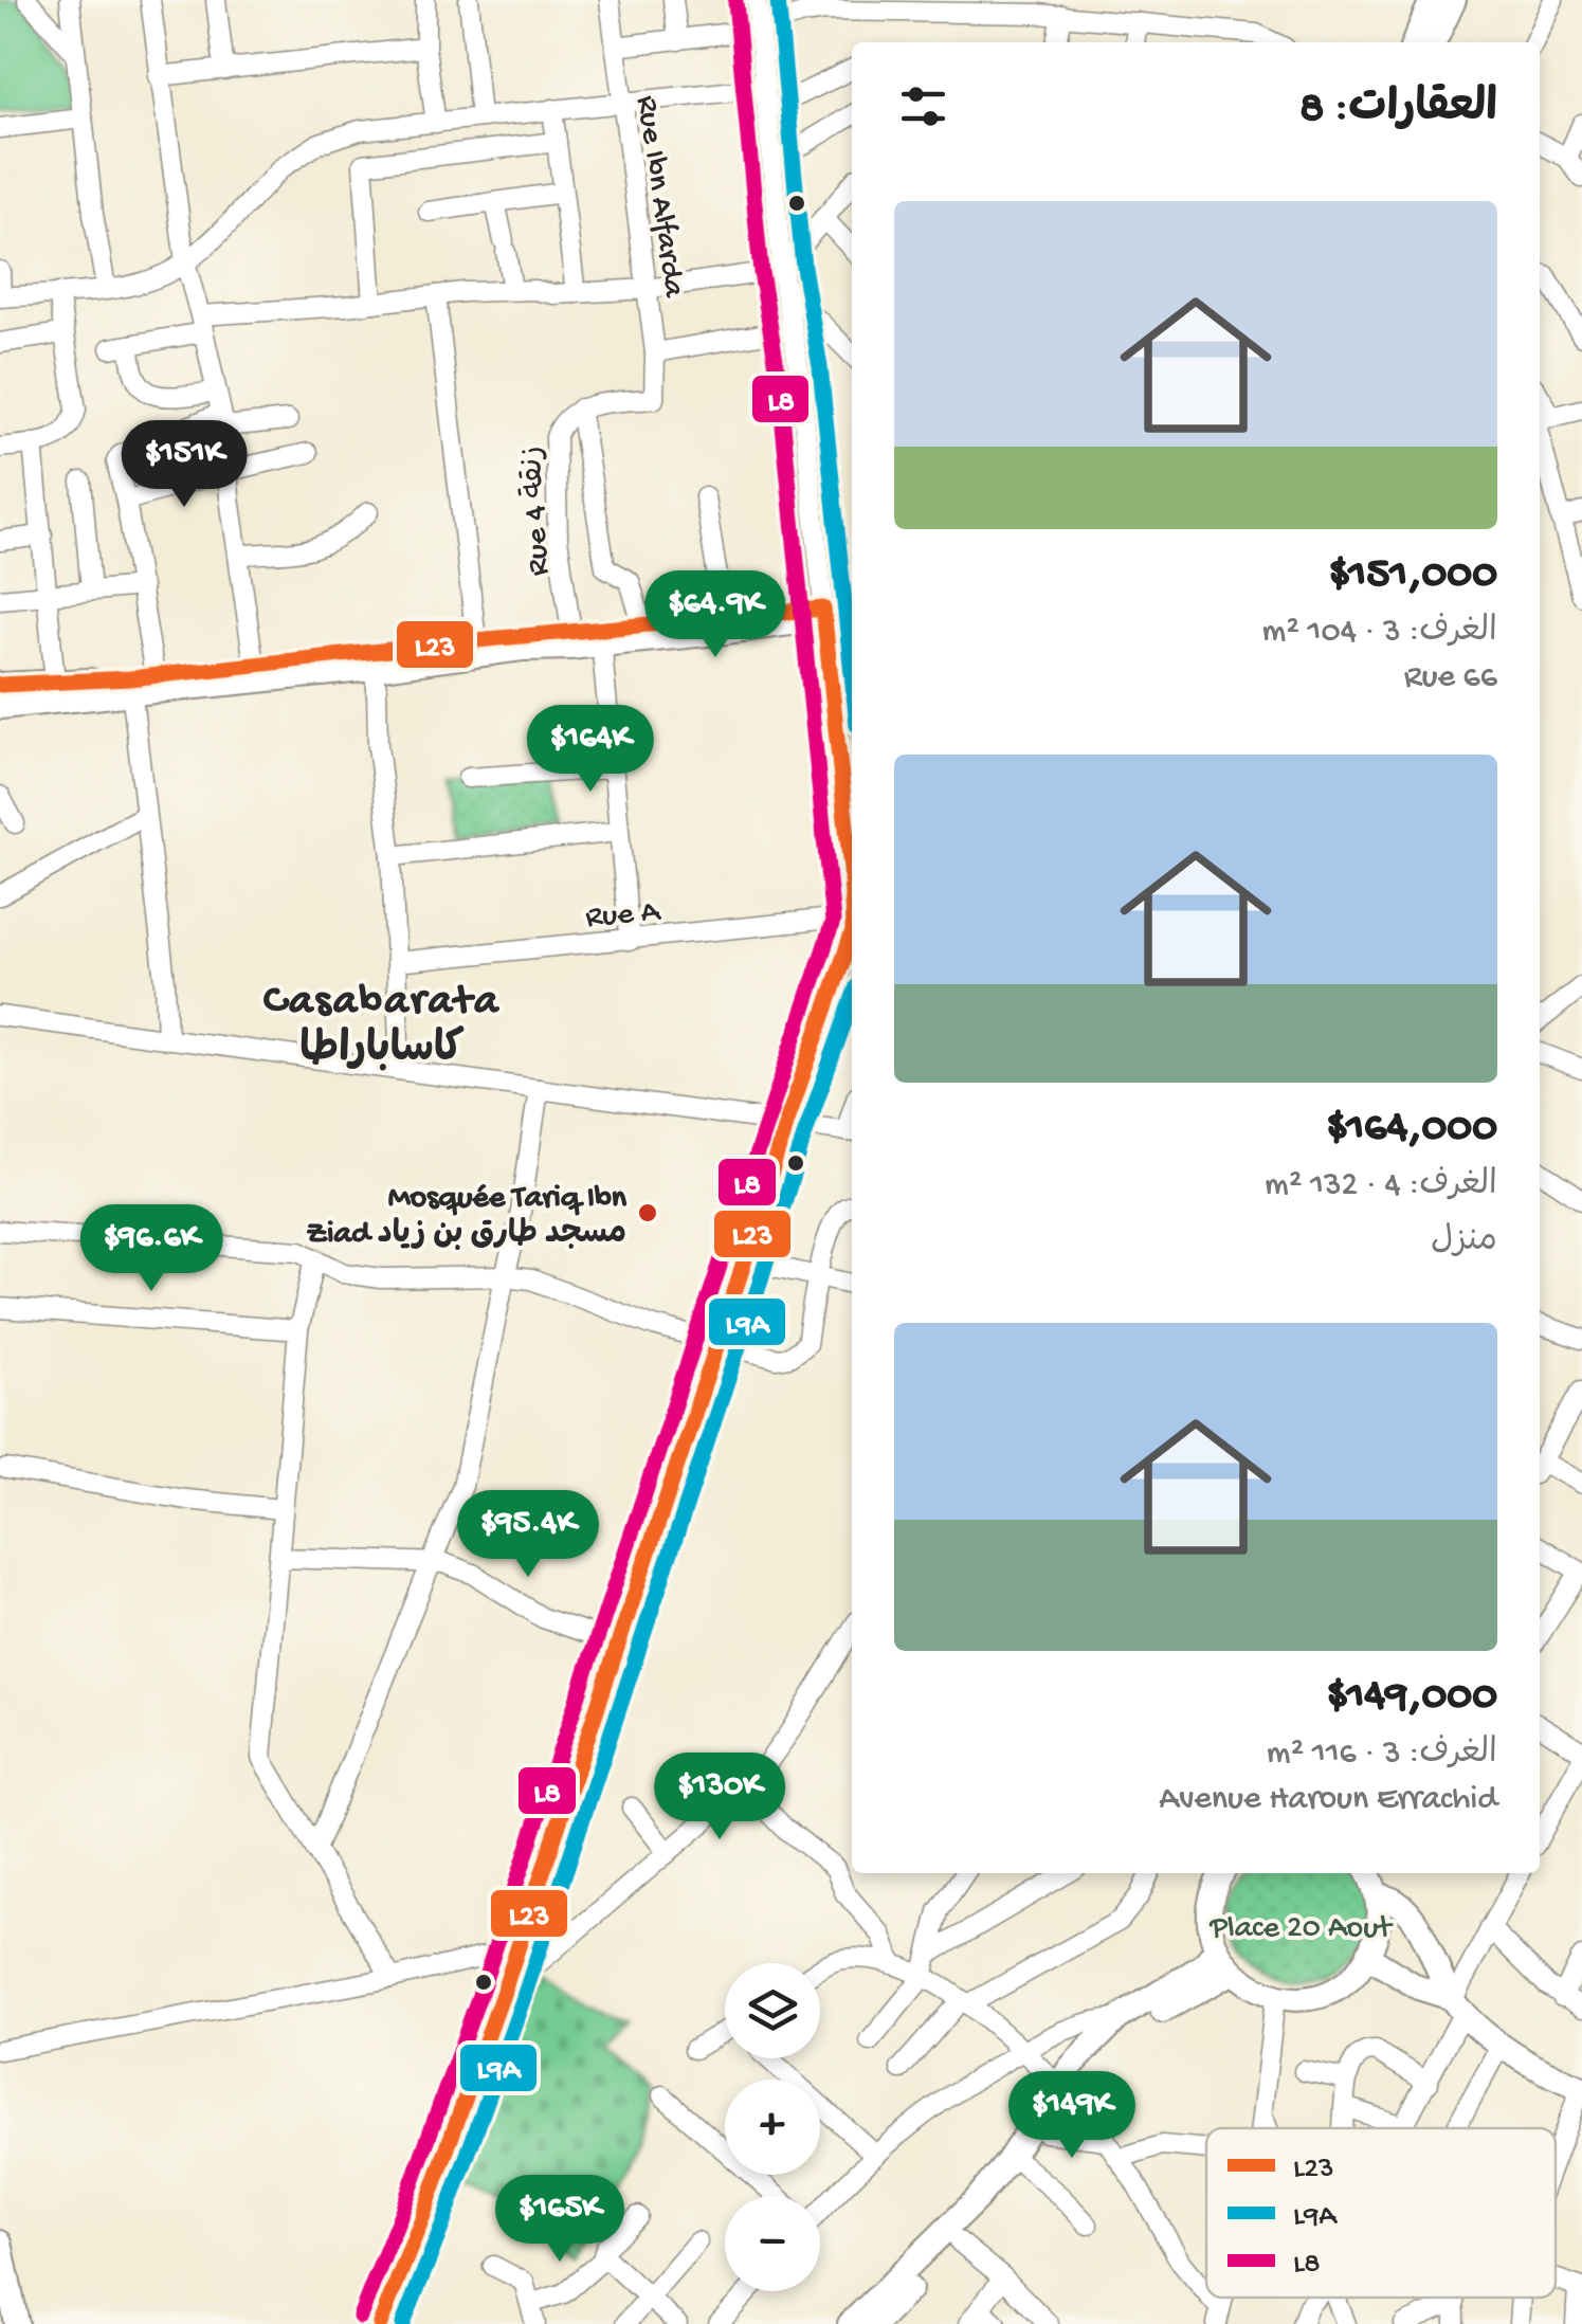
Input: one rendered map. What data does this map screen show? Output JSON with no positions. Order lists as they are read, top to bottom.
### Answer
{
  "streets": {
    "street": ["Rue Ibn Alfarda", "Rue 4 زنقة", "Rue A"]
  },
  "crossings": [
    ["Rue Ibn Alfarda", "Rue 4 زنقة"]
  ],
  "districts": ["Casabarata كاساباراطا"],
  "parks": ["Place 20 Aout"],
  "places": ["Mosquée Tariq Ibn Ziad مسجد طارق بن زياد"],
  "lines": ["transit line L9A", "transit line L8", "transit line L23"],
  "legend": ["L23", "L9A", "L8"],
  "page": {
    "heading": "العقارات: 8",
    "list": [
      {
        "name": "$151,000",
        "note": "الغرف: 3 · 104 m² · Rue 66"
      },
      {
        "name": "$164,000",
        "note": "الغرف: 4 · 132 m² · منزل"
      },
      {
        "name": "$149,000",
        "note": "الغرف: 3 · 116 m² · Avenue Haroun Errachid"
      }
    ],
    "price": [
      "$151K",
      "$64.9K",
      "$164K",
      "$96.6K",
      "$95.4K",
      "$130K",
      "$149K",
      "$165K"
    ],
    "map_buttons": ["+", "−"]
  }
}
